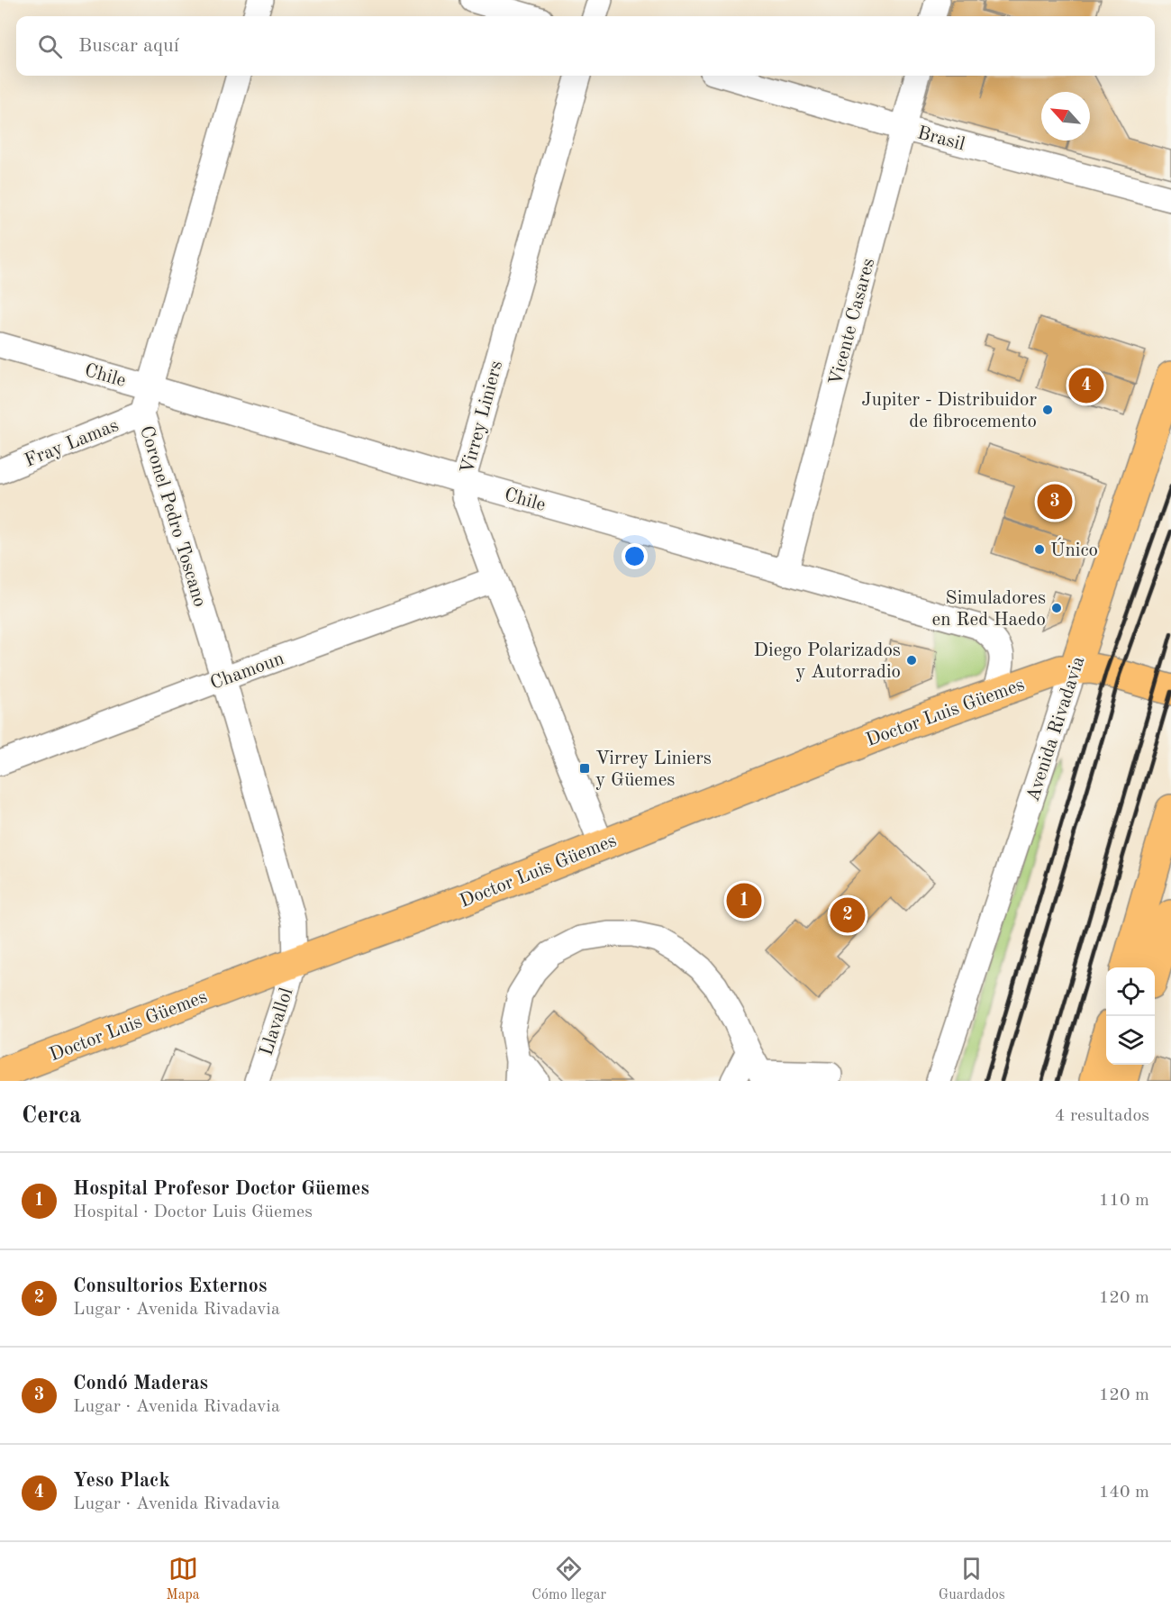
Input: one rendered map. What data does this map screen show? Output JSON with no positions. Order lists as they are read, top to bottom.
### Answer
{
  "streets": {
    "main road": ["Doctor Luis Güemes", "Avenida Rivadavia"],
    "street": [
      "Brasil",
      "Vicente Casares",
      "Chile",
      "Virrey Liniers",
      "Fray Lamas",
      "Coronel Pedro Toscano",
      "Chamoun",
      "Llavallol"
    ]
  },
  "crossings": [
    ["Brasil", "Vicente Casares"],
    ["Vicente Casares", "Chile"],
    ["Chile", "Virrey Liniers"],
    ["Chile", "Coronel Pedro Toscano"],
    ["Chile", "Doctor Luis Güemes"],
    ["Virrey Liniers", "Chamoun"],
    ["Virrey Liniers", "Doctor Luis Güemes"],
    ["Fray Lamas", "Coronel Pedro Toscano"],
    ["Coronel Pedro Toscano", "Chamoun"],
    ["Coronel Pedro Toscano", "Doctor Luis Güemes"],
    ["Coronel Pedro Toscano", "Llavallol"],
    ["Doctor Luis Güemes", "Avenida Rivadavia"],
    ["Doctor Luis Güemes", "Llavallol"]
  ],
  "places": {
    "other": [
      "Jupiter - Distribuidor de fibrocemento",
      "Único",
      "Simuladores en Red Haedo",
      "Diego Polarizados y Autorradio"
    ],
    "transit": ["Virrey Liniers y Güemes"]
  },
  "north": "top left",
  "page": {
    "search": "Buscar aquí",
    "pins": [
      "4",
      "3",
      "1",
      "2"
    ],
    "heading": ["Cerca", "4 resultados"],
    "list": [
      {
        "mark": "1",
        "name": "Hospital Profesor Doctor Güemes",
        "note": "Hospital · Doctor Luis Güemes",
        "value": "110 m"
      },
      {
        "mark": "2",
        "name": "Consultorios Externos",
        "note": "Lugar · Avenida Rivadavia",
        "value": "120 m"
      },
      {
        "mark": "3",
        "name": "Condó Maderas",
        "note": "Lugar · Avenida Rivadavia",
        "value": "120 m"
      },
      {
        "mark": "4",
        "name": "Yeso Plack",
        "note": "Lugar · Avenida Rivadavia",
        "value": "140 m"
      }
    ],
    "nav": ["Mapa", "Cómo llegar", "Guardados"]
  }
}
